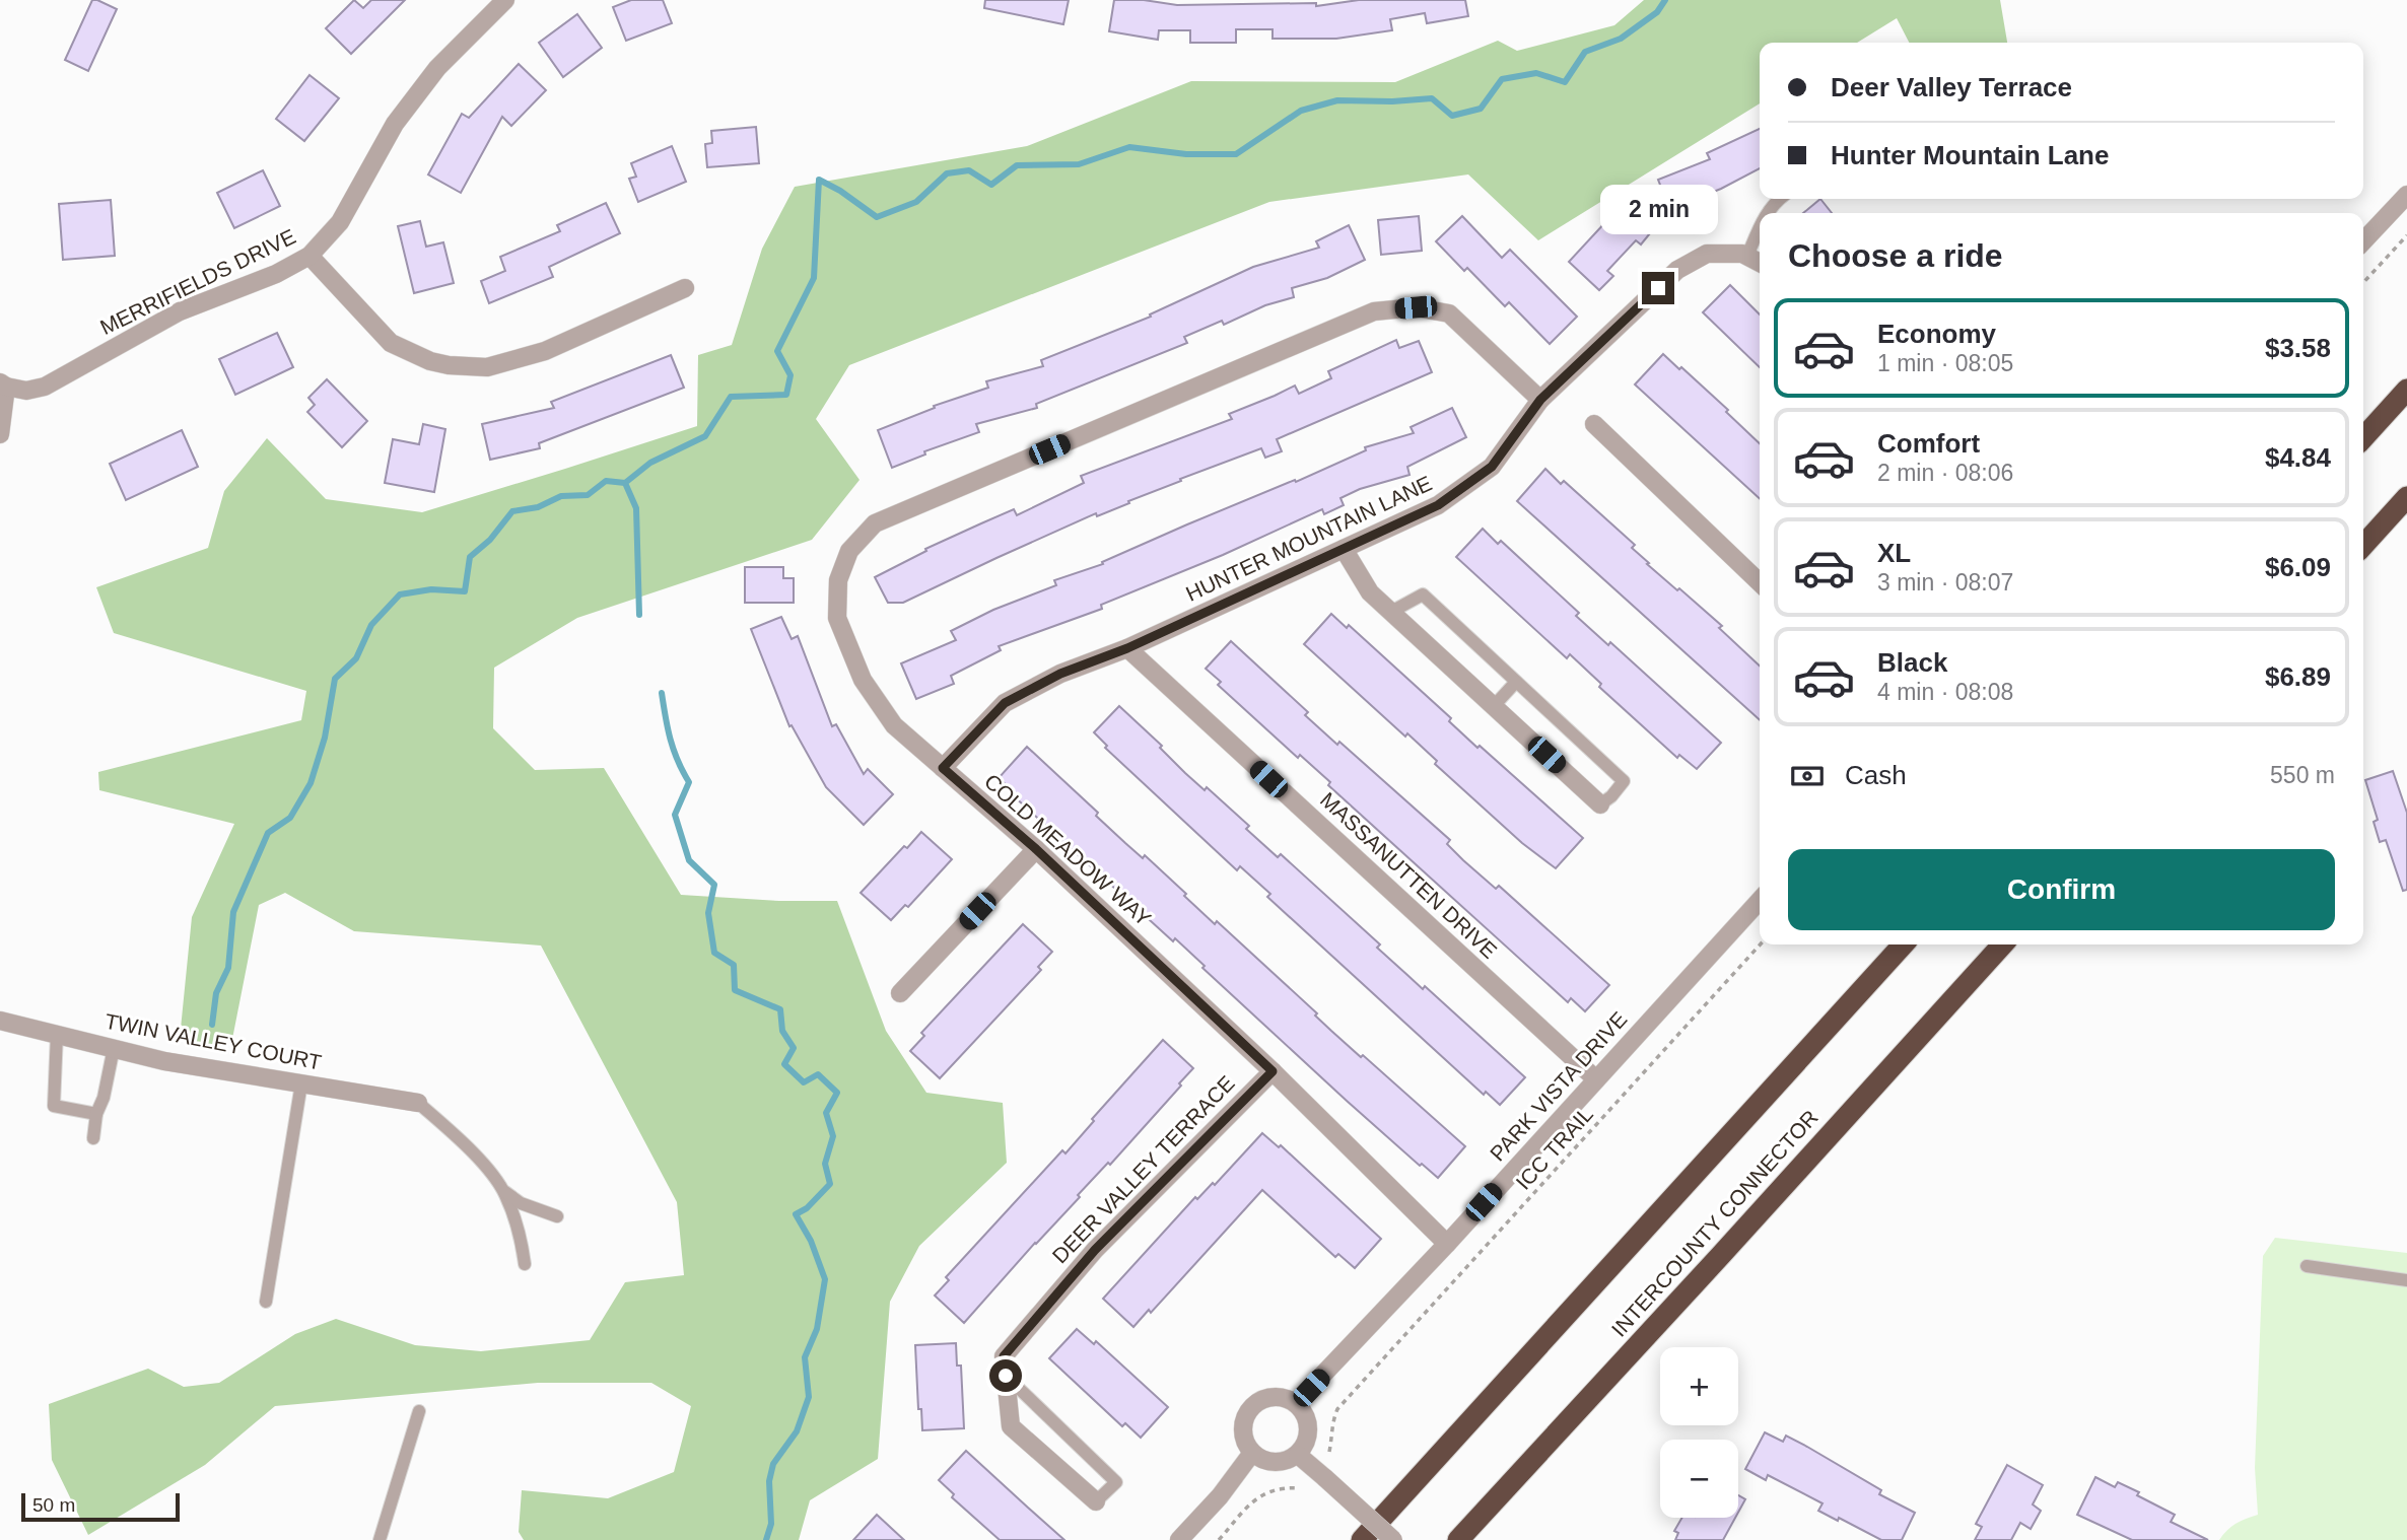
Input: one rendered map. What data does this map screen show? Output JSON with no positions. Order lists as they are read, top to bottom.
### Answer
{
  "streets": {
    "highway": ["INTERCOUNTY CONNECTOR"],
    "street": [
      "MERRIFIELDS DRIVE",
      "HUNTER MOUNTAIN LANE",
      "COLD MEADOW WAY",
      "MASSANUTTEN DRIVE",
      "TWIN VALLEY COURT",
      "PARK VISTA DRIVE",
      "DEER VALLEY TERRACE"
    ],
    "path": ["ICC TRAIL"]
  },
  "crossings": [
    ["HUNTER MOUNTAIN LANE", "COLD MEADOW WAY"],
    ["HUNTER MOUNTAIN LANE", "MASSANUTTEN DRIVE"],
    ["COLD MEADOW WAY", "PARK VISTA DRIVE"],
    ["COLD MEADOW WAY", "DEER VALLEY TERRACE"],
    ["MASSANUTTEN DRIVE", "PARK VISTA DRIVE"]
  ],
  "scale_bar": "50 m",
  "page": {
    "banner": ["Deer Valley Terrace", "Hunter Mountain Lane"],
    "bubble": "2 min",
    "heading": "Choose a ride",
    "list": [
      {
        "name": "Economy",
        "note": "1 min · 08:05",
        "value": "$3.58"
      },
      {
        "name": "Comfort",
        "note": "2 min · 08:06",
        "value": "$4.84"
      },
      {
        "name": "XL",
        "note": "3 min · 08:07",
        "value": "$6.09"
      },
      {
        "name": "Black",
        "note": "4 min · 08:08",
        "value": "$6.89"
      }
    ],
    "pay": ["Cash", "550 m"],
    "buttons": "Confirm",
    "map_buttons": ["+", "−"],
    "scale": "50 m"
  }
}
